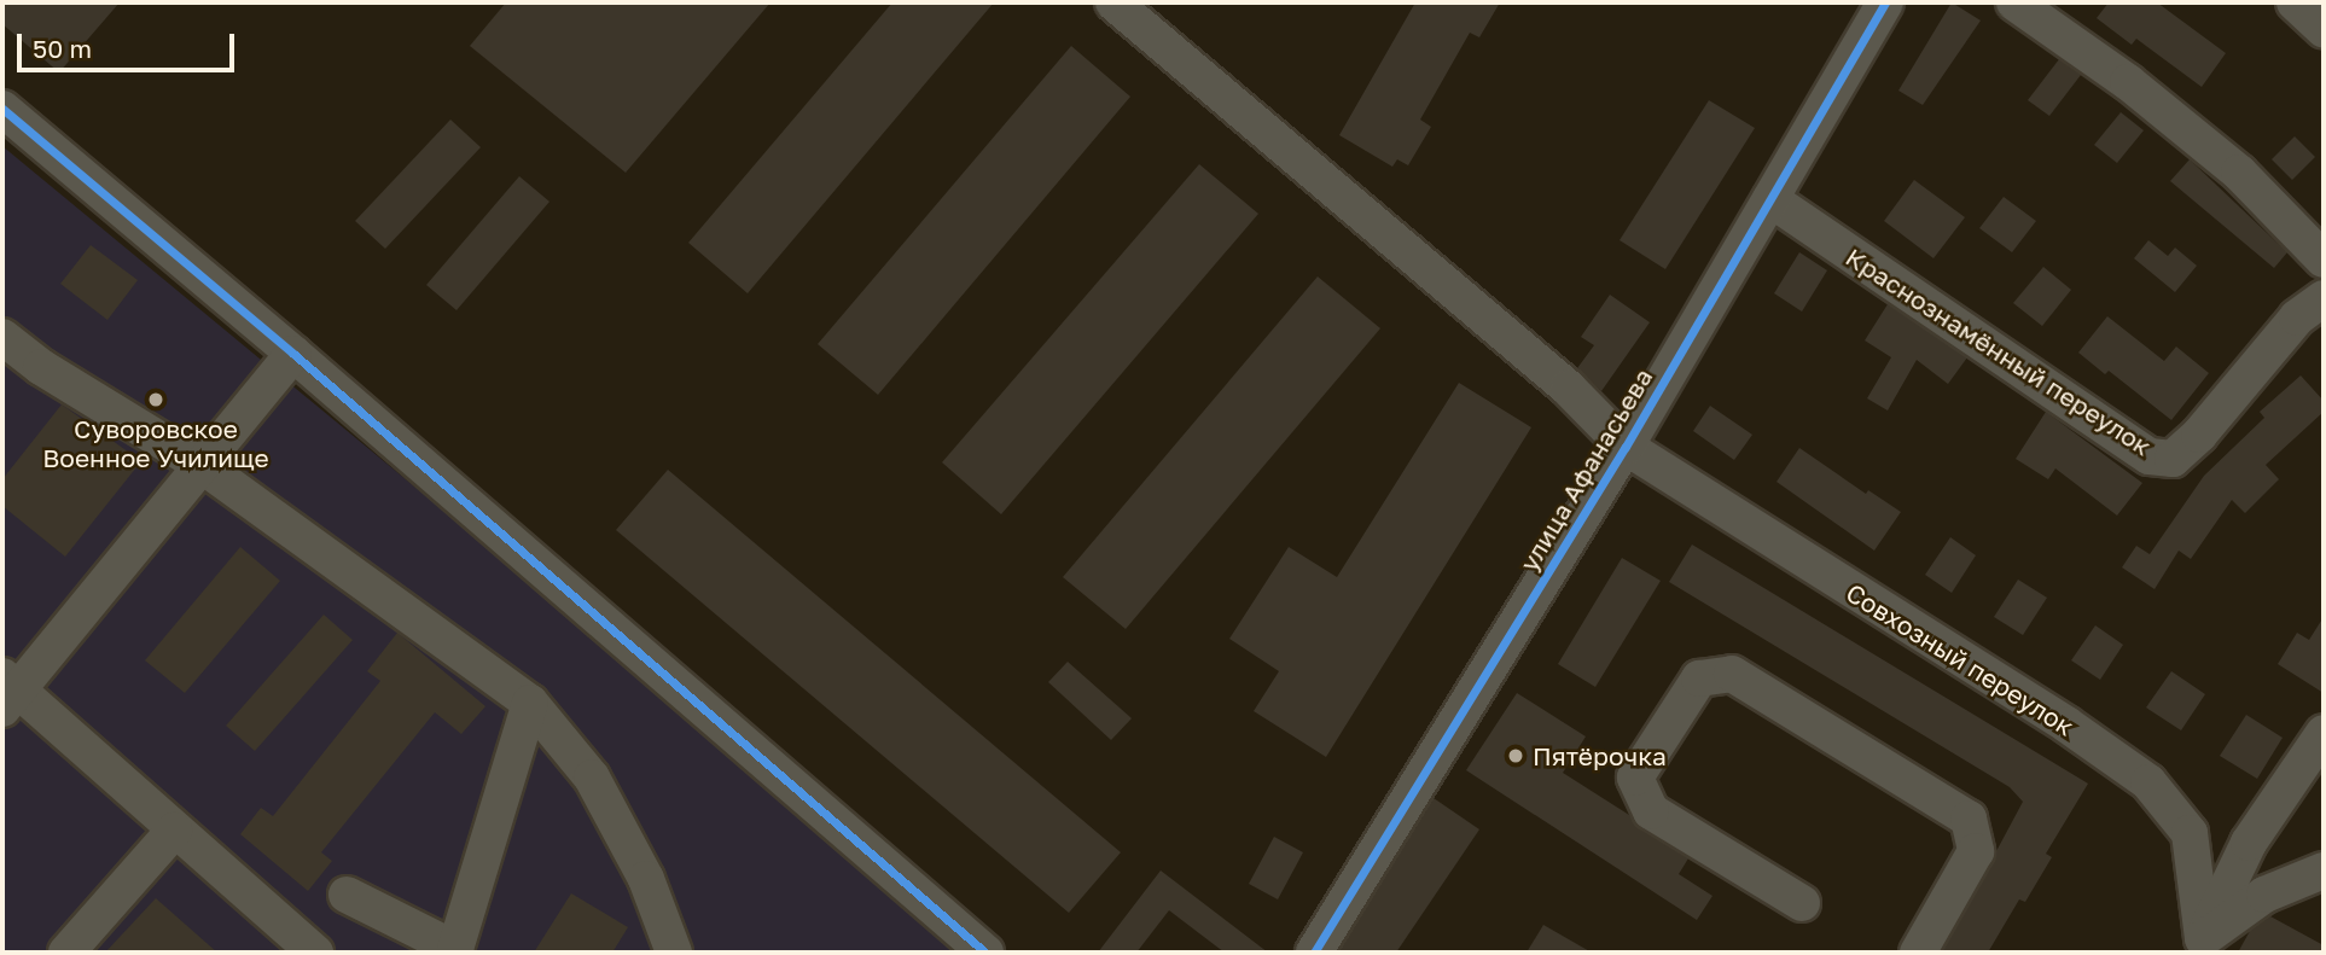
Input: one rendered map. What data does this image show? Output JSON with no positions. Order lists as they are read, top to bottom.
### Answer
{
  "streets": {
    "street": ["Краснознамённый переулок", "улица Афанасьева", "Совхозный переулок"]
  },
  "crossings": [
    ["Краснознамённый переулок", "улица Афанасьева"],
    ["улица Афанасьева", "Совхозный переулок"]
  ],
  "places": ["Суворовское Военное Училище", "Пятёрочка"],
  "scale_bar": "50 m"
}
